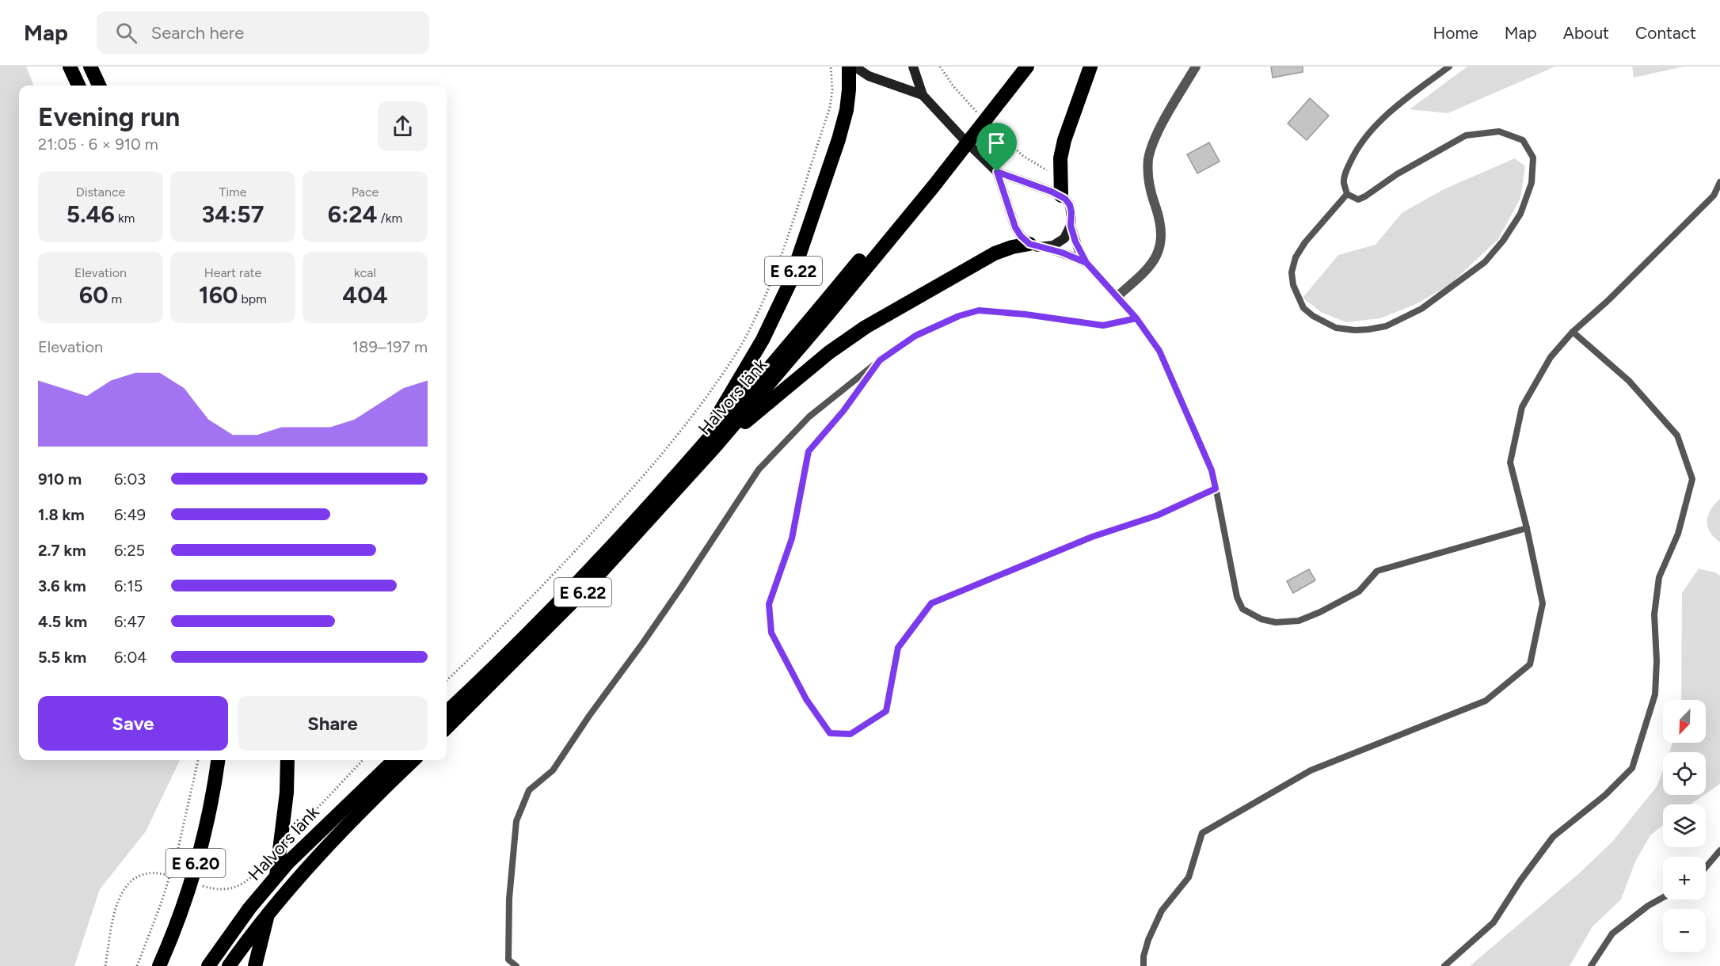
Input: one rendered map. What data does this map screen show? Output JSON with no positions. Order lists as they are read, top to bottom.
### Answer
{
  "streets": {
    "highway": ["E 6.22", "Halvors länk", "E 6.20"]
  },
  "crossings": [
    ["E 6.22", "Halvors länk"]
  ],
  "north": "bottom left",
  "page": {
    "header": "Map",
    "search": "Search here",
    "nav": [
      "Home",
      "Map",
      "About",
      "Contact"
    ],
    "heading": ["Evening run", "21:05 · 6 × 910 m"],
    "stats": [
      ["Distance", "5.46 km"],
      ["Time", "34:57"],
      ["Pace", "6:24 /km"],
      ["Elevation", "60 m"],
      ["Heart rate", "160 bpm"],
      ["kcal", "404"]
    ],
    "chart": ["Elevation", "189–197 m"],
    "list": [
      {
        "name": "910 m",
        "note": "6:03"
      },
      {
        "name": "1.8 km",
        "note": "6:49"
      },
      {
        "name": "2.7 km",
        "note": "6:25"
      },
      {
        "name": "3.6 km",
        "note": "6:15"
      },
      {
        "name": "4.5 km",
        "note": "6:47"
      },
      {
        "name": "5.5 km",
        "note": "6:04"
      }
    ],
    "buttons": ["Save", "Share"],
    "map_buttons": ["+", "−"]
  }
}
